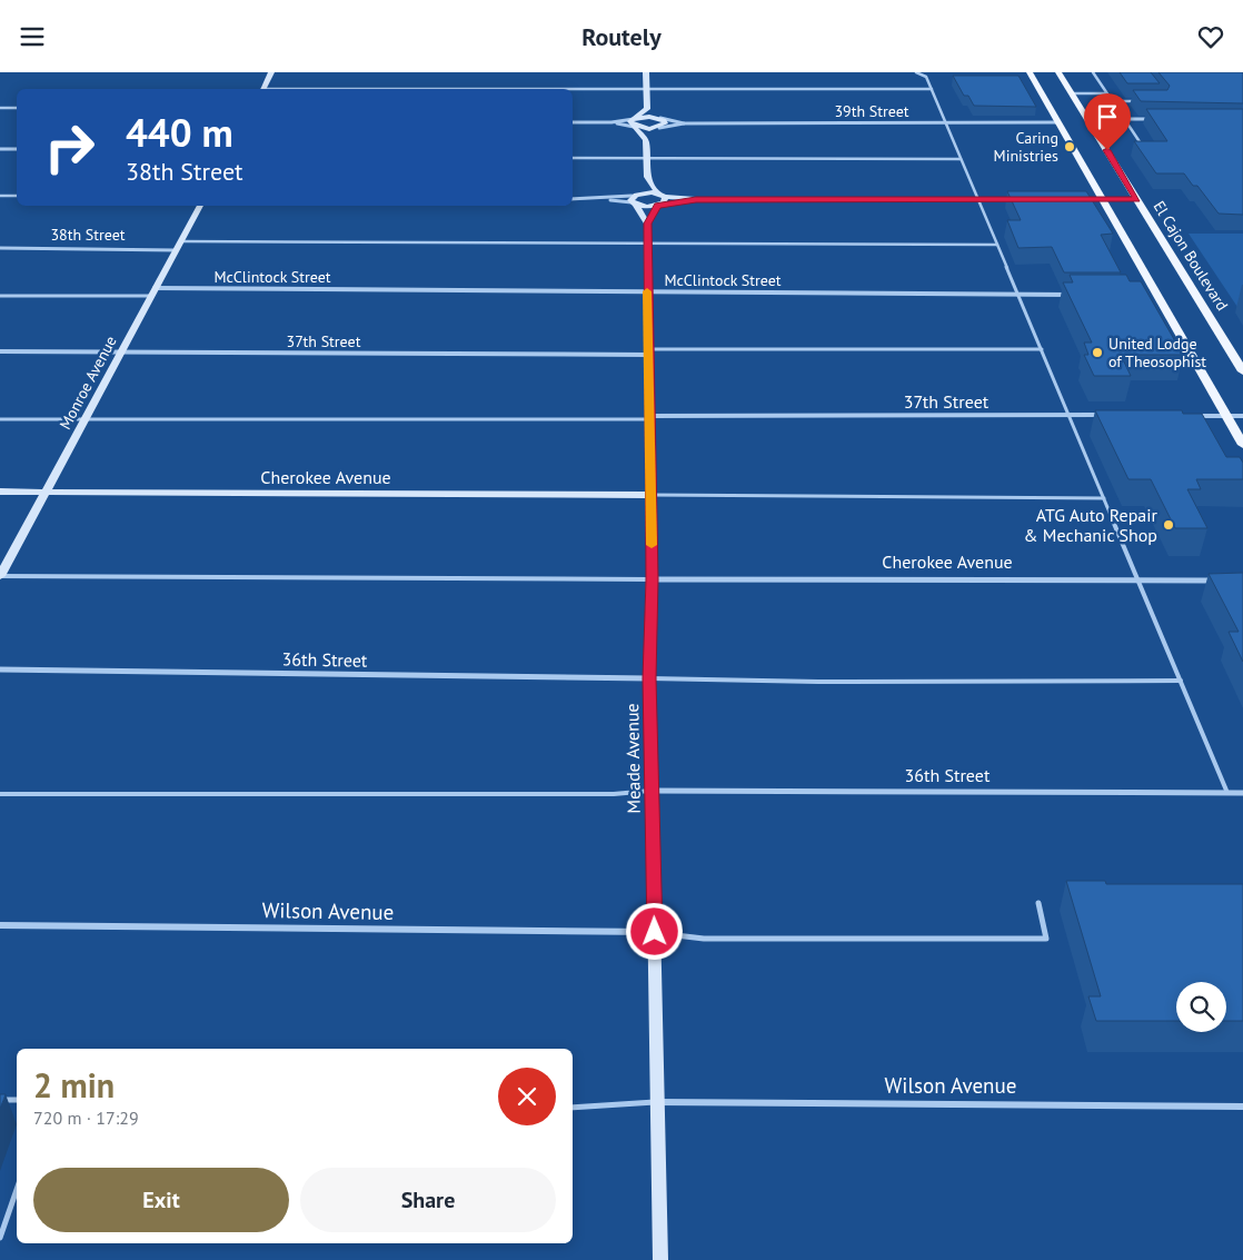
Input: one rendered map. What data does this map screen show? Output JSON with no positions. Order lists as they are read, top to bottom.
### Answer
{
  "streets": {
    "main road": [
      "El Cajon Boulevard",
      "Monroe Avenue",
      "Cherokee Avenue",
      "Meade Avenue"
    ],
    "street": [
      "39th Street",
      "38th Street",
      "McClintock Street",
      "37th Street",
      "36th Street",
      "Wilson Avenue"
    ]
  },
  "crossings": [
    ["38th Street", "Monroe Avenue"],
    ["McClintock Street", "Monroe Avenue"],
    ["McClintock Street", "Meade Avenue"],
    ["37th Street", "Monroe Avenue"],
    ["37th Street", "Meade Avenue"],
    ["Monroe Avenue", "Cherokee Avenue"],
    ["Cherokee Avenue", "Meade Avenue"],
    ["36th Street", "Meade Avenue"],
    ["Meade Avenue", "Wilson Avenue"]
  ],
  "places": ["Caring Ministries", "United Lodge of Theosophist", "ATG Auto Repair & Mechanic Shop"],
  "page": {
    "header": "Routely",
    "turn": ["440 m", "38th Street"],
    "heading": ["2 min", "720 m · 17:29"],
    "buttons": ["Exit", "Share"]
  }
}
